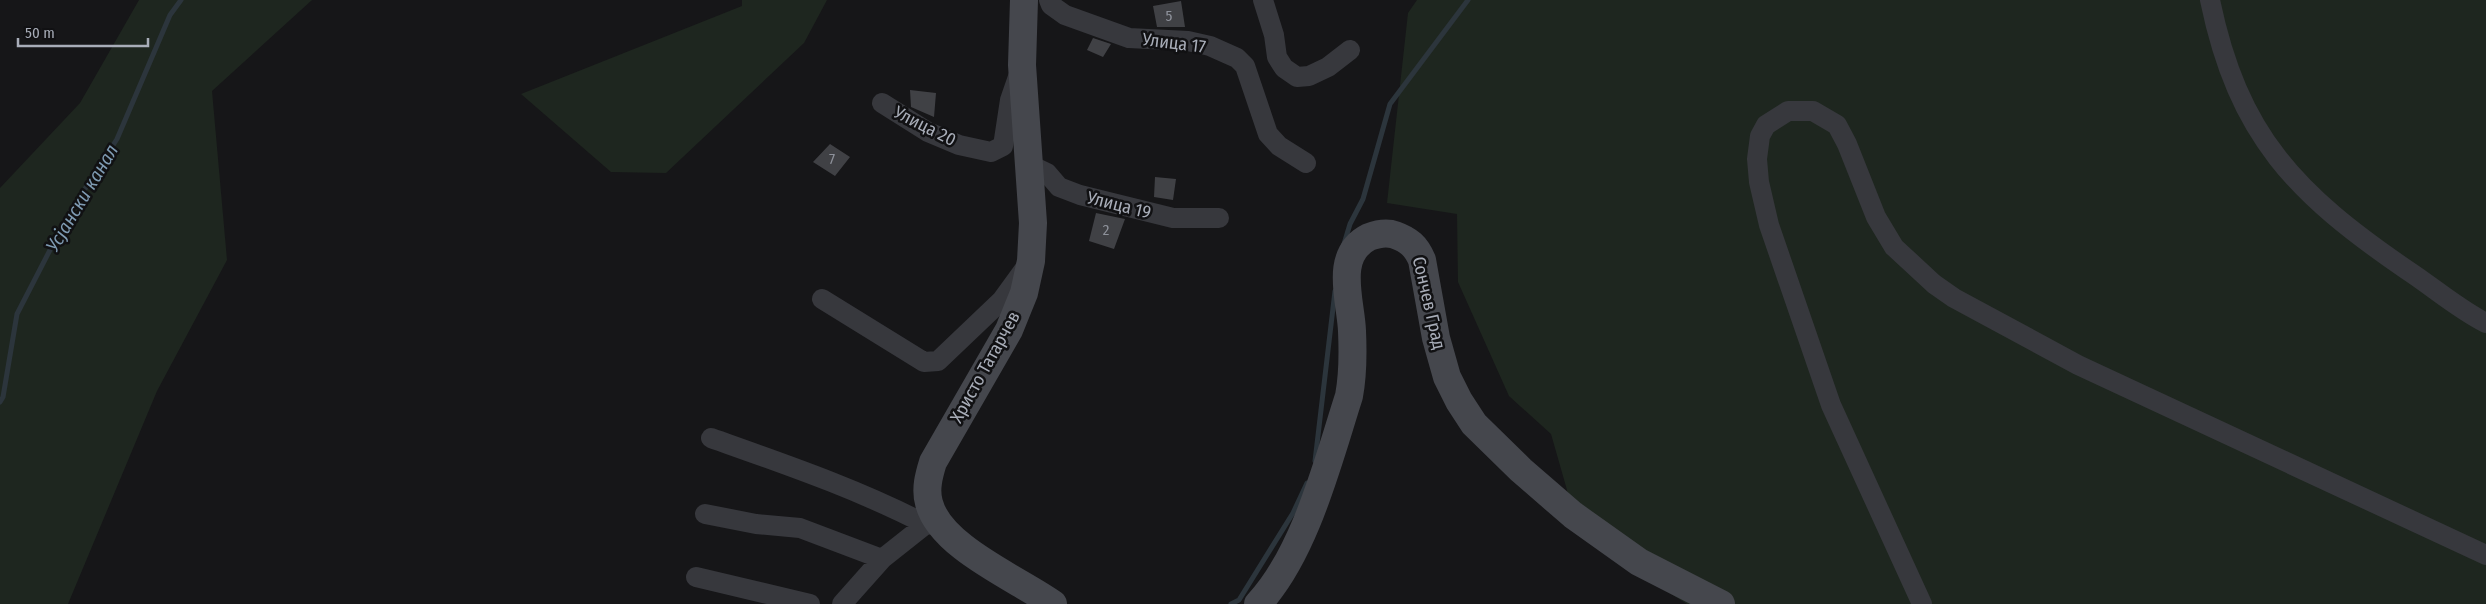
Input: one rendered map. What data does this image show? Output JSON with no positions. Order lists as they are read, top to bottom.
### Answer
{
  "streets": {
    "main road": ["Сончев Град", "Христо Татарчев"],
    "street": ["Улица 17", "Улица 20", "Улица 19"]
  },
  "crossings": [
    ["Улица 20", "Христо Татарчев"],
    ["Улица 19", "Христо Татарчев"]
  ],
  "water": ["Усјански канал"],
  "house_numbers": ["5", "7", "2"],
  "scale_bar": "50 m"
}
